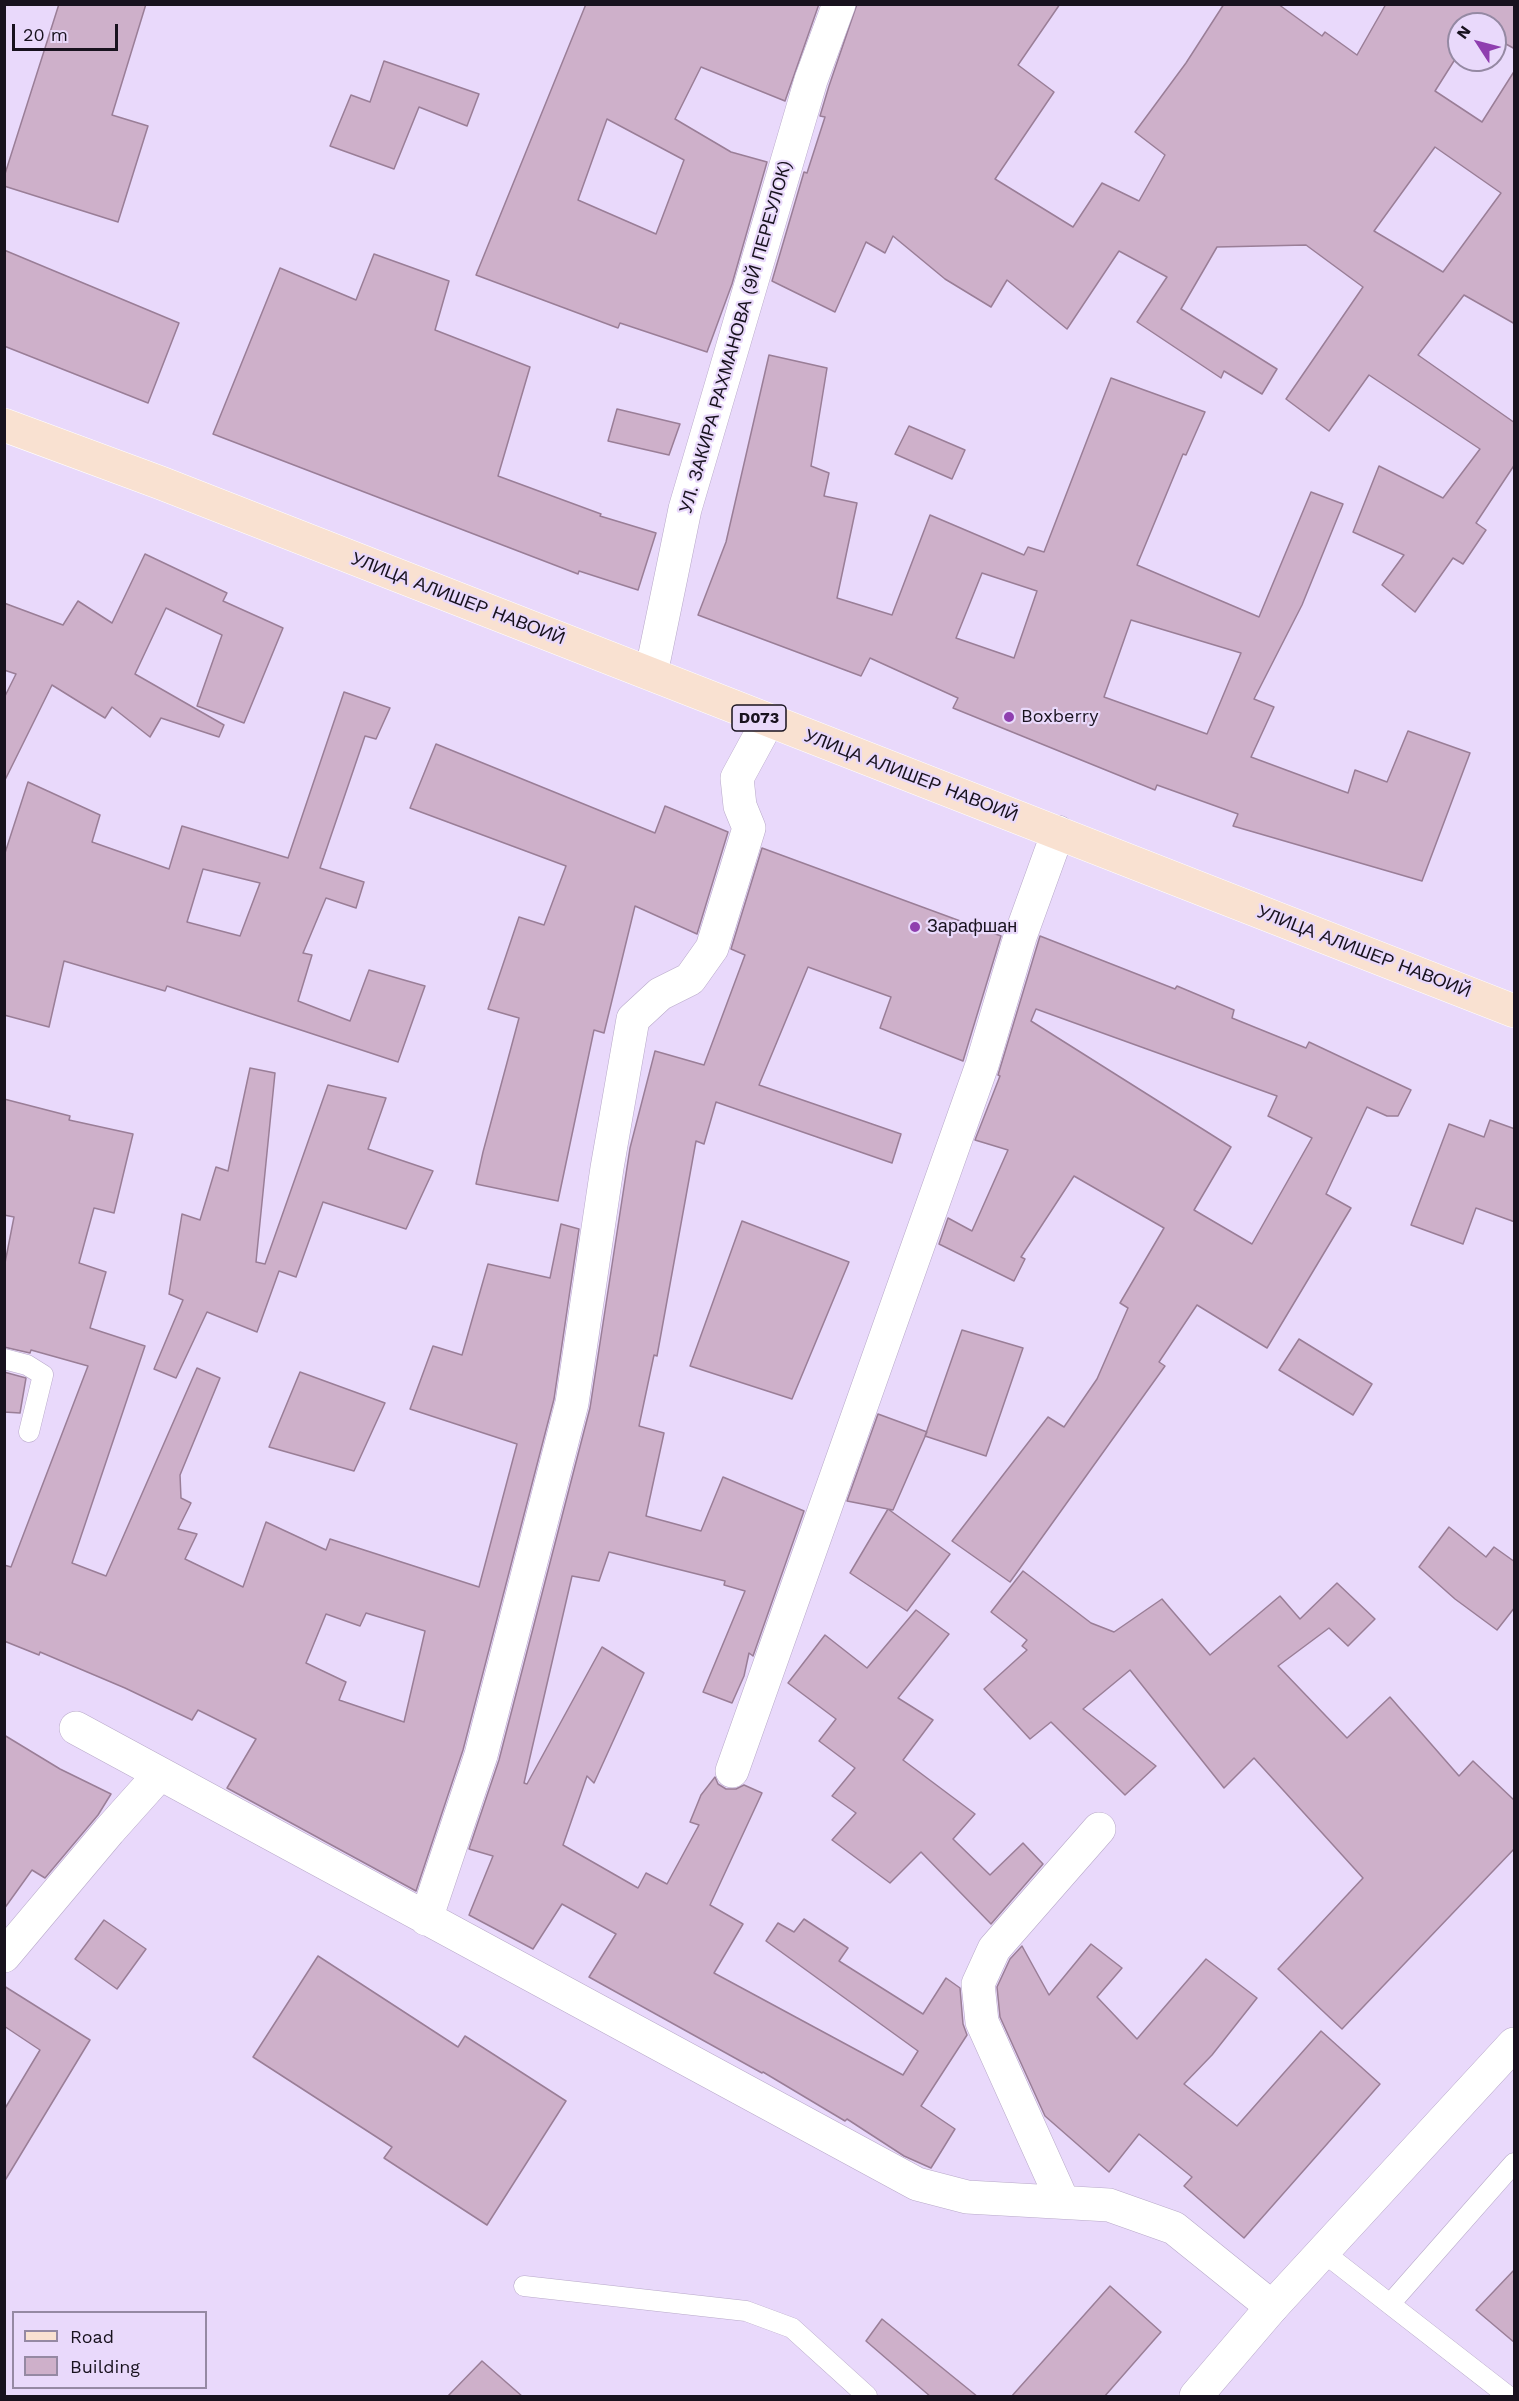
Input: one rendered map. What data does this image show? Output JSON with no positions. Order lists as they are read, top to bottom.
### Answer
{
  "streets": {
    "main road": ["УЛИЦА АЛИШЕР НАВОИЙ", "D073"],
    "street": ["УЛ. ЗАКИРА РАХМАНОВА (9Й ПЕРЕУЛОК)"]
  },
  "crossings": [
    ["УЛ. ЗАКИРА РАХМАНОВА (9Й ПЕРЕУЛОК)", "УЛИЦА АЛИШЕР НАВОИЙ"]
  ],
  "places": ["Boxberry", "Зарафшан"],
  "legend": ["Road", "Building"],
  "scale_bar": "20 m",
  "north": "top left"
}
